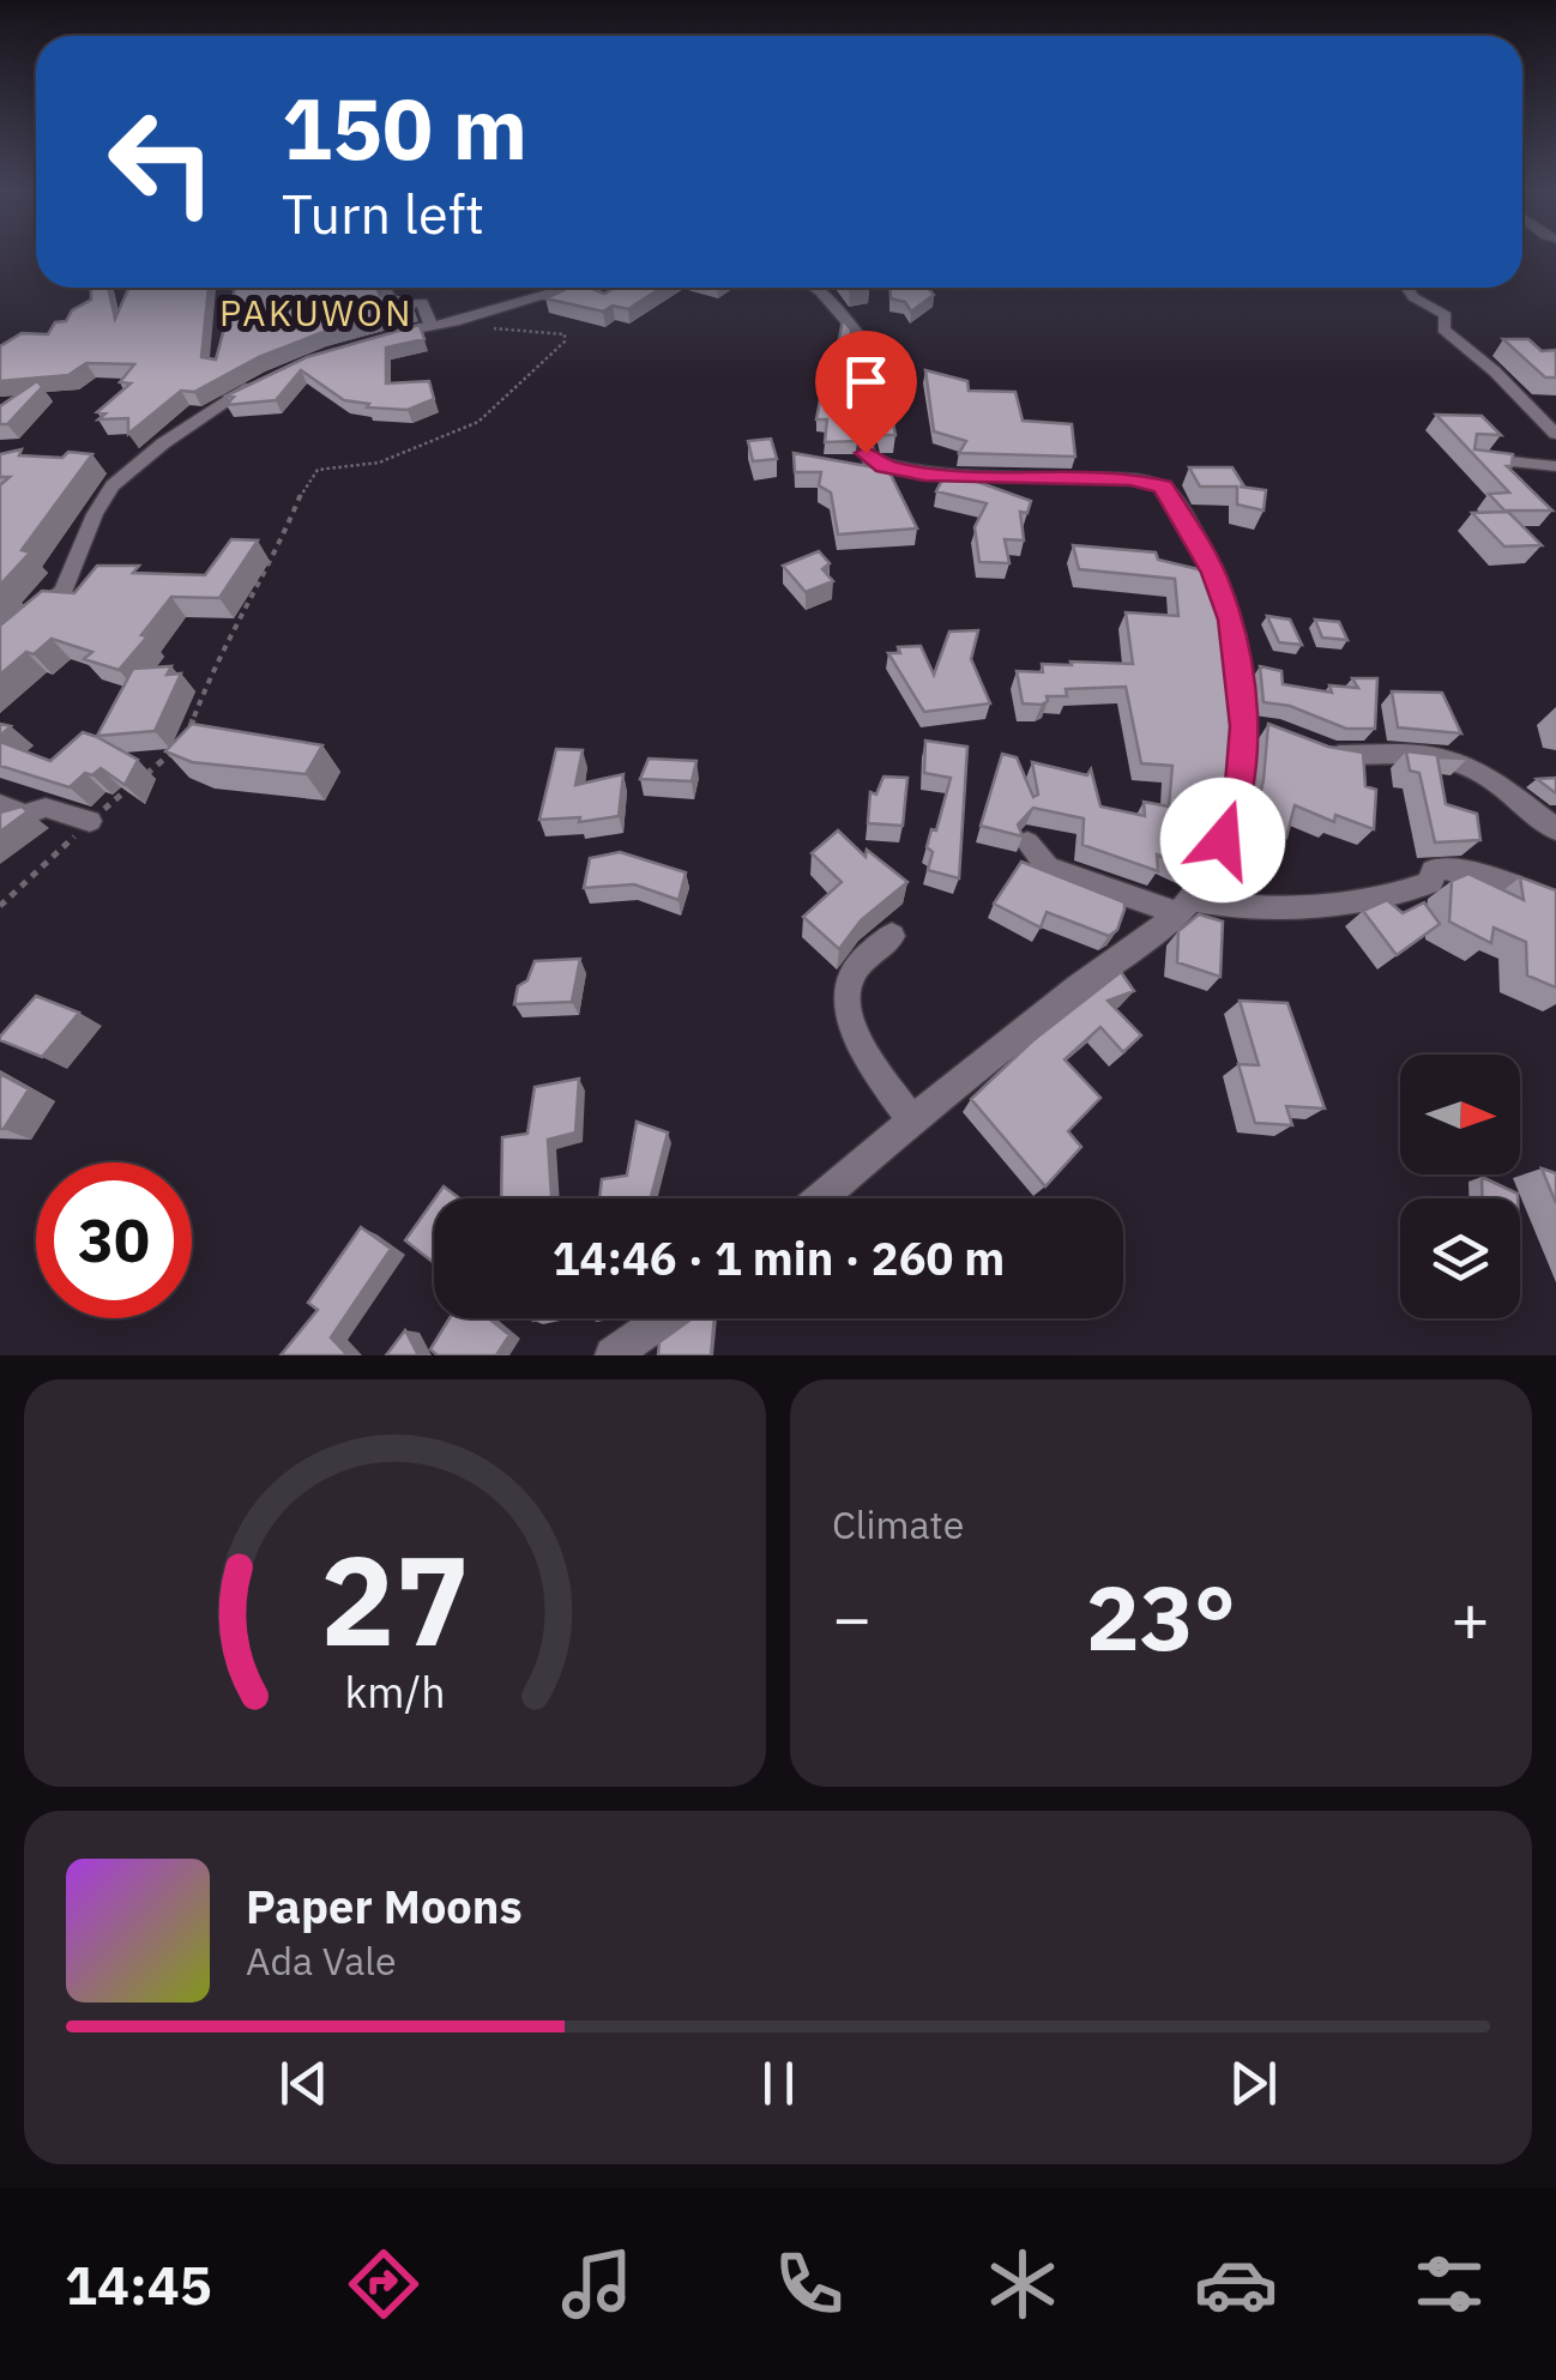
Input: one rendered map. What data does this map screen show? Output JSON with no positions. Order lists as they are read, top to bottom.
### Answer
{
  "districts": ["PAKUWON"],
  "north": "right",
  "page": {
    "turn": ["150 m", "Turn left"],
    "limit": "30",
    "trip": "14:46 · 1 min · 260 m",
    "tile": "Climate",
    "heat": ["−", "23°", "+"],
    "song": ["Paper Moons", "Ada Vale"],
    "tabs": "14:45",
    "gauge": ["27", "km/h"]
  }
}
